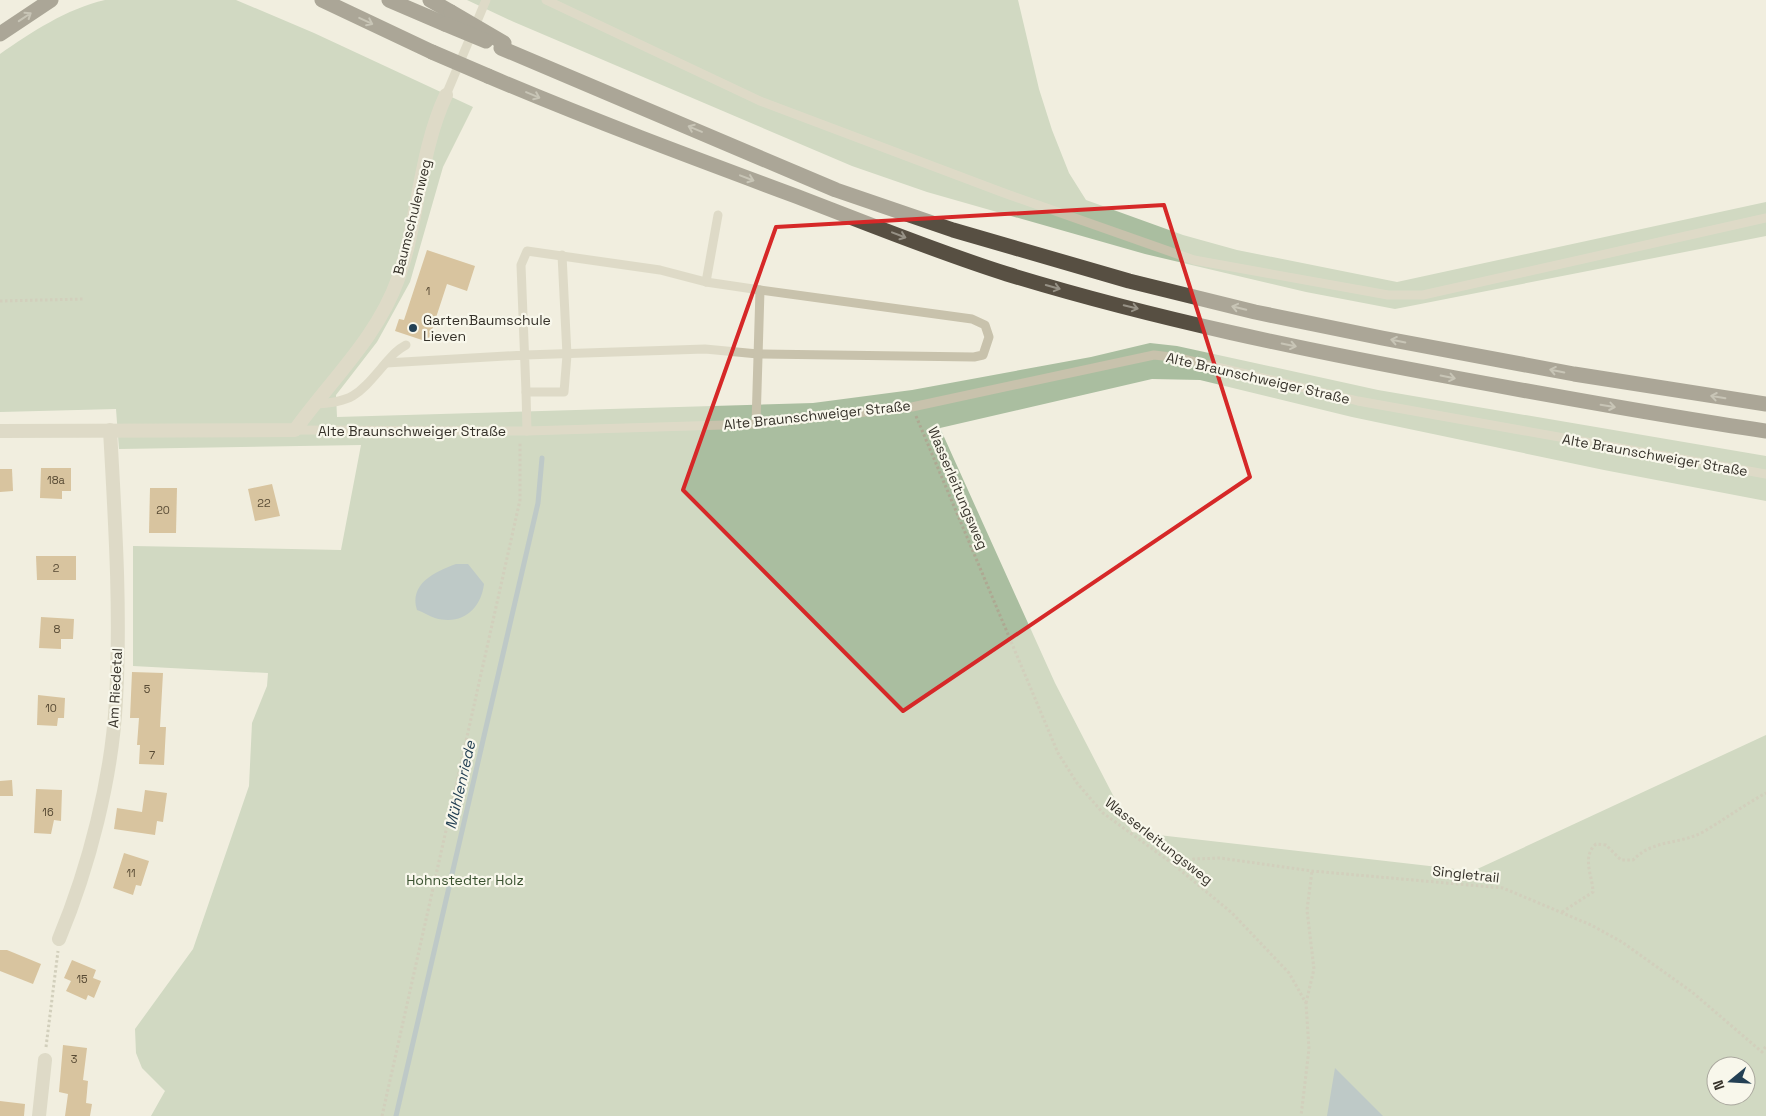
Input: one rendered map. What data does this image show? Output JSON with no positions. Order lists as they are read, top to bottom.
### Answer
{
  "streets": {
    "street": ["Baumschulenweg", "Alte Braunschweiger Straße", "Am Riedetal"],
    "path": ["Wasserleitungsweg", "Singletrail"]
  },
  "crossings": [
    ["Baumschulenweg", "Alte Braunschweiger Straße"],
    ["Alte Braunschweiger Straße", "Wasserleitungsweg"],
    ["Alte Braunschweiger Straße", "Am Riedetal"],
    ["Wasserleitungsweg", "Singletrail"]
  ],
  "water": ["Mühlenriede"],
  "parks": ["Hohnstedter Holz"],
  "places": ["GartenBaumschule Lieven"],
  "house_numbers": [
    "1",
    "18a",
    "22",
    "20",
    "2",
    "8",
    "5",
    "10",
    "7",
    "16",
    "11",
    "15",
    "3"
  ],
  "north": "left"
}
